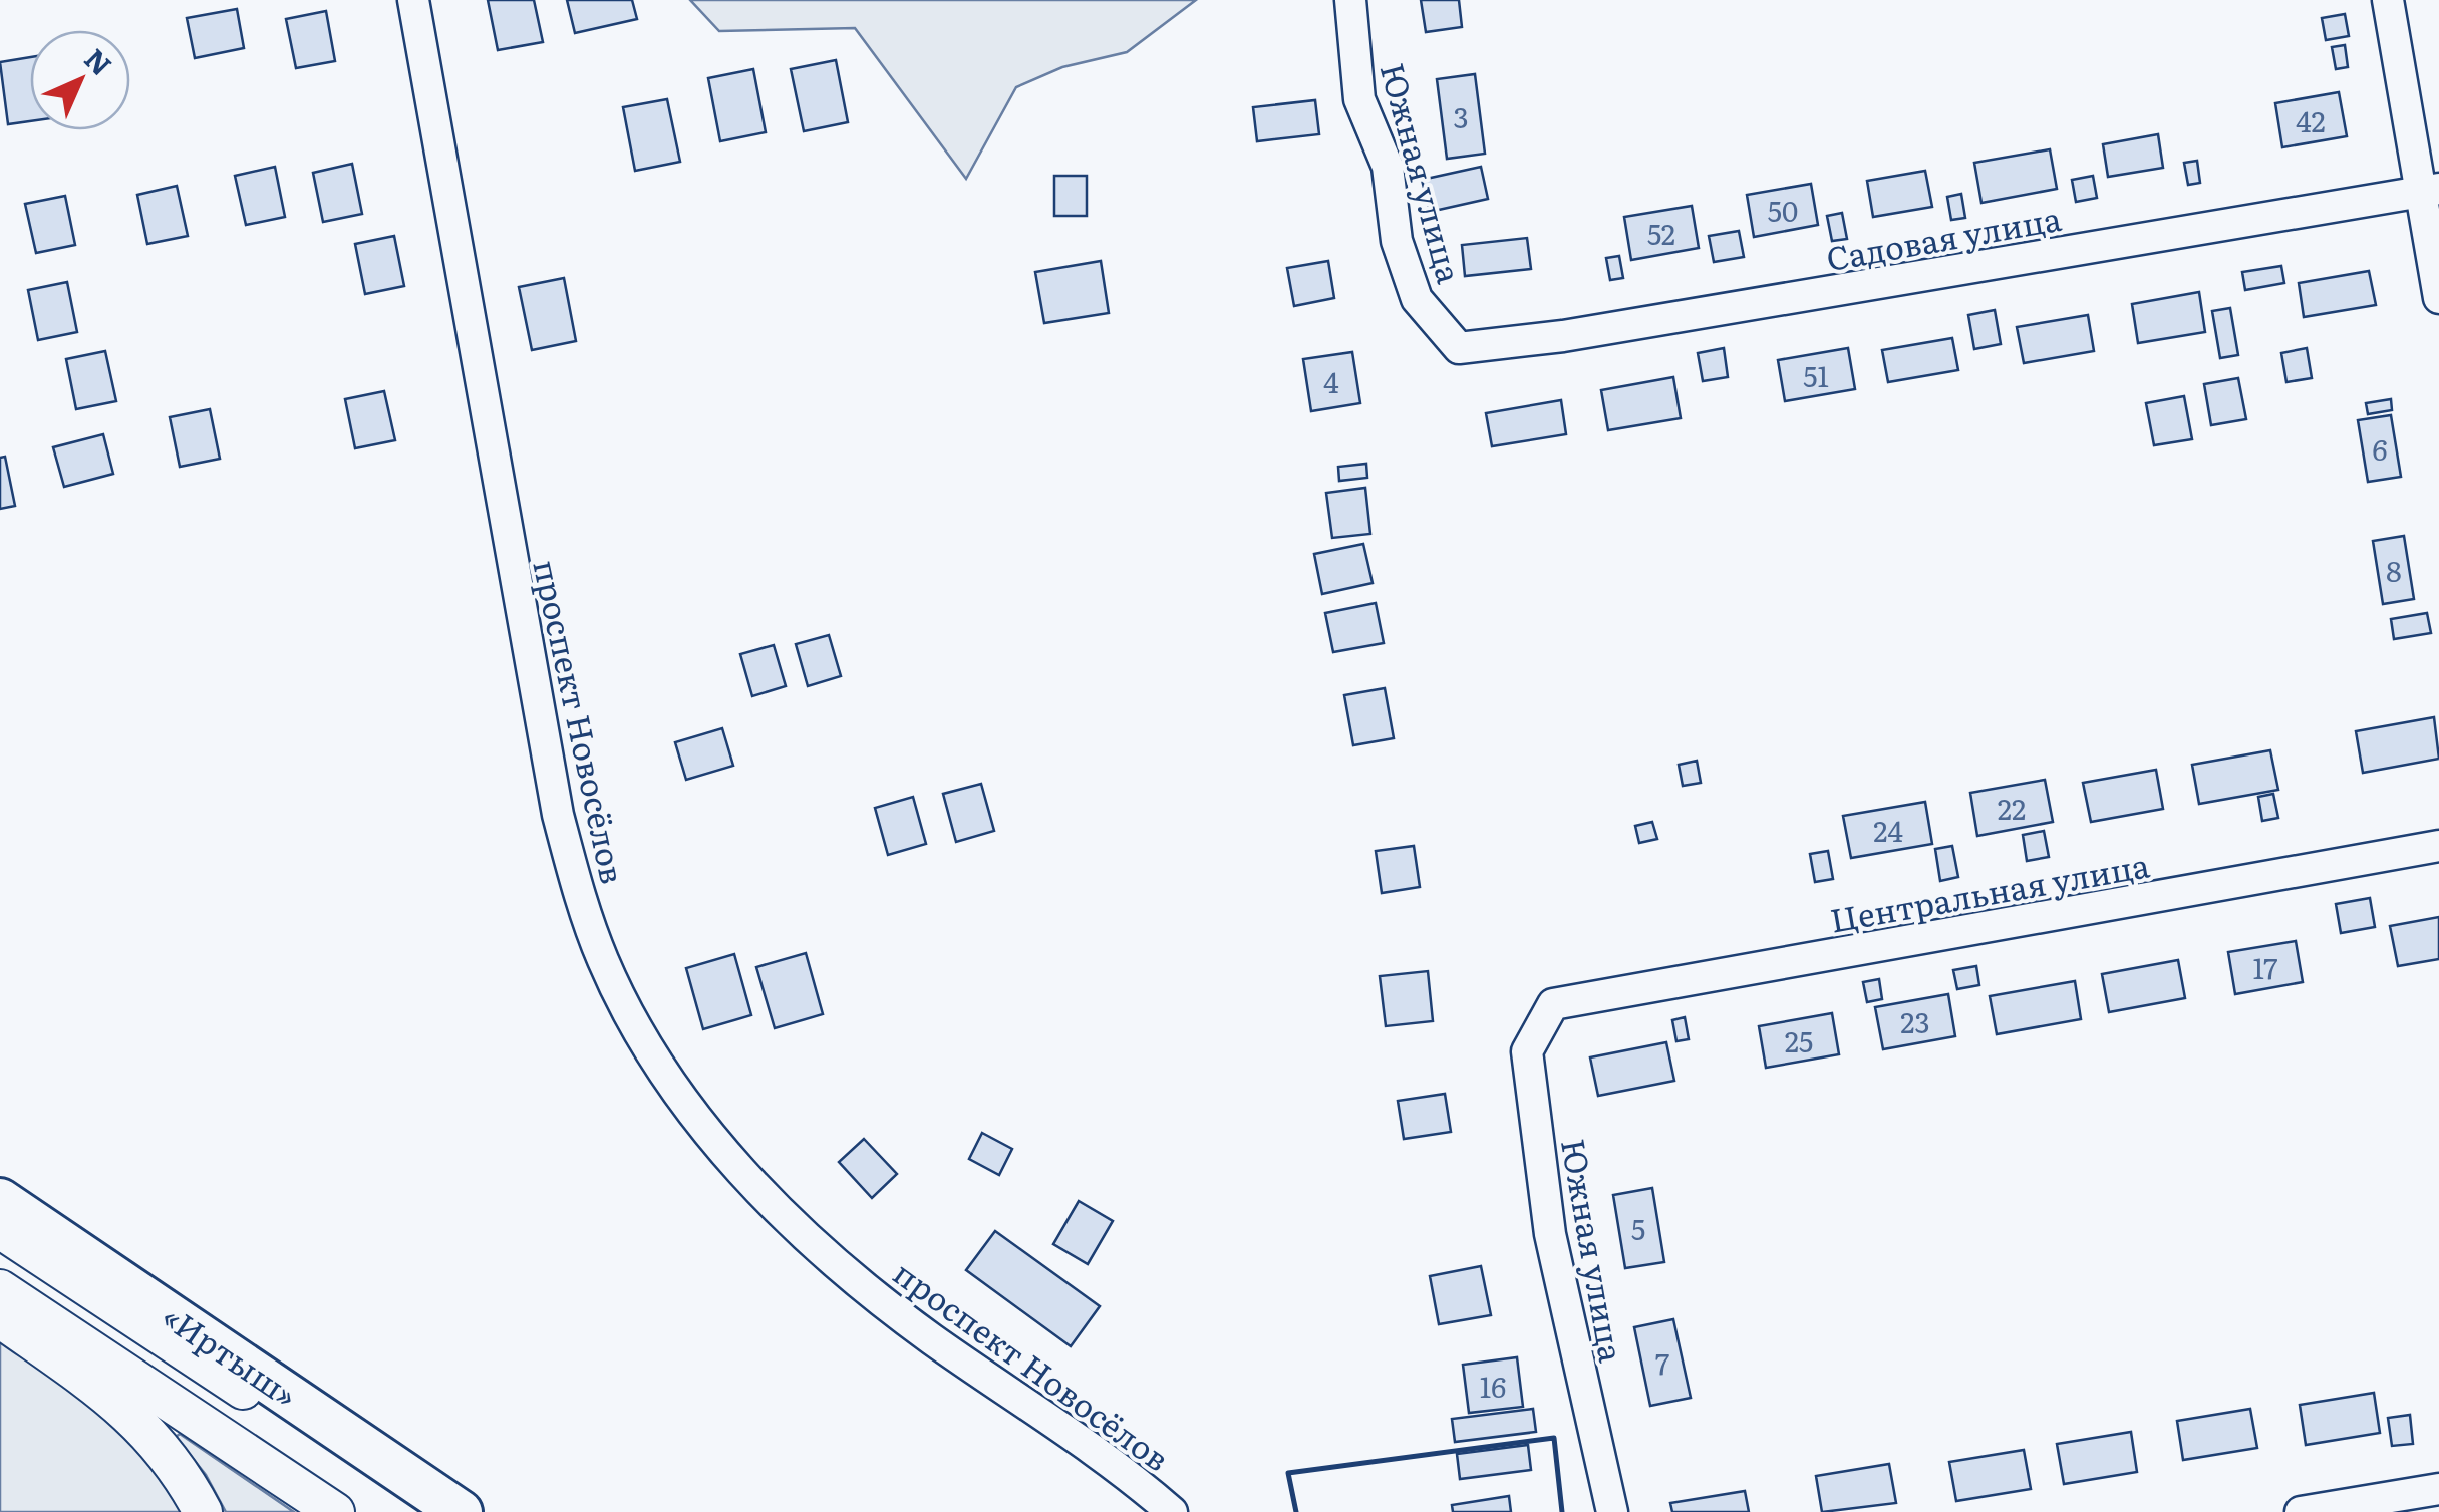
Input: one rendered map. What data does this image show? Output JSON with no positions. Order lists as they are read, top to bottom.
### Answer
{
  "streets": {
    "highway": ["«Иртыш»"],
    "street": [
      "Южная улица",
      "Садовая улица",
      "проспект Новосёлов",
      "Центральная улица"
    ]
  },
  "crossings": [
    ["Южная улица", "Садовая улица"],
    ["Южная улица", "Центральная улица"]
  ],
  "house_numbers": [
    "3",
    "42",
    "50",
    "52",
    "51",
    "4",
    "6",
    "8",
    "22",
    "24",
    "17",
    "23",
    "25",
    "5",
    "7",
    "16"
  ],
  "north": "top right"
}
